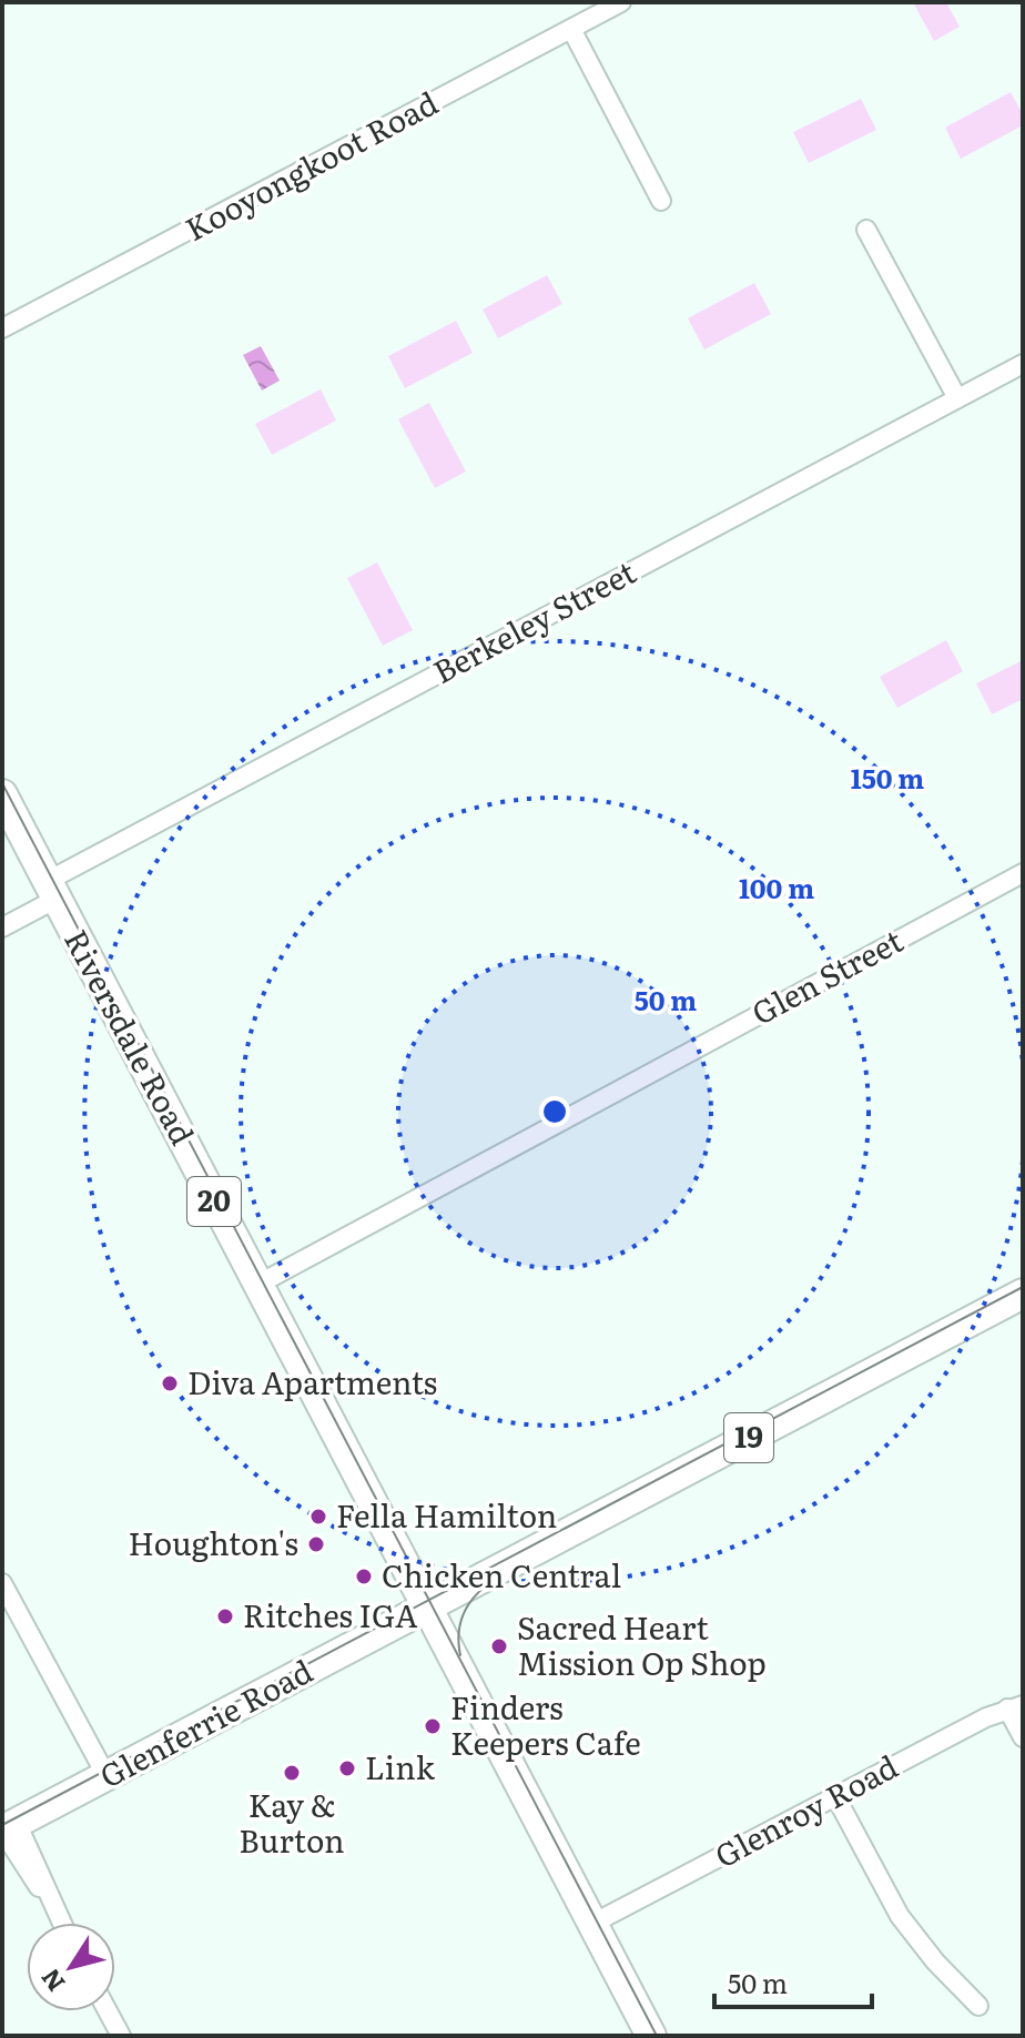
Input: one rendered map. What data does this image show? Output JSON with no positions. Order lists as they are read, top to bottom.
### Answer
{
  "streets": {
    "main road": [
      "Riversdale Road",
      "20",
      "19",
      "Glenferrie Road"
    ],
    "street": [
      "Kooyongkoot Road",
      "Berkeley Street",
      "Glen Street",
      "Glenroy Road"
    ]
  },
  "crossings": [
    ["Berkeley Street", "Riversdale Road"],
    ["Glen Street", "Riversdale Road"],
    ["Riversdale Road", "Glenferrie Road"],
    ["Riversdale Road", "Glenroy Road"]
  ],
  "places": [
    "Diva Apartments",
    "Fella Hamilton",
    "Houghton's",
    "Chicken Central",
    "Ritches IGA",
    "Sacred Heart Mission Op Shop",
    "Finders Keepers Cafe",
    "Link",
    "Kay & Burton"
  ],
  "scale_bar": "50 m",
  "north": "bottom left",
  "rings": ["150 m", "100 m", "50 m"]
}
